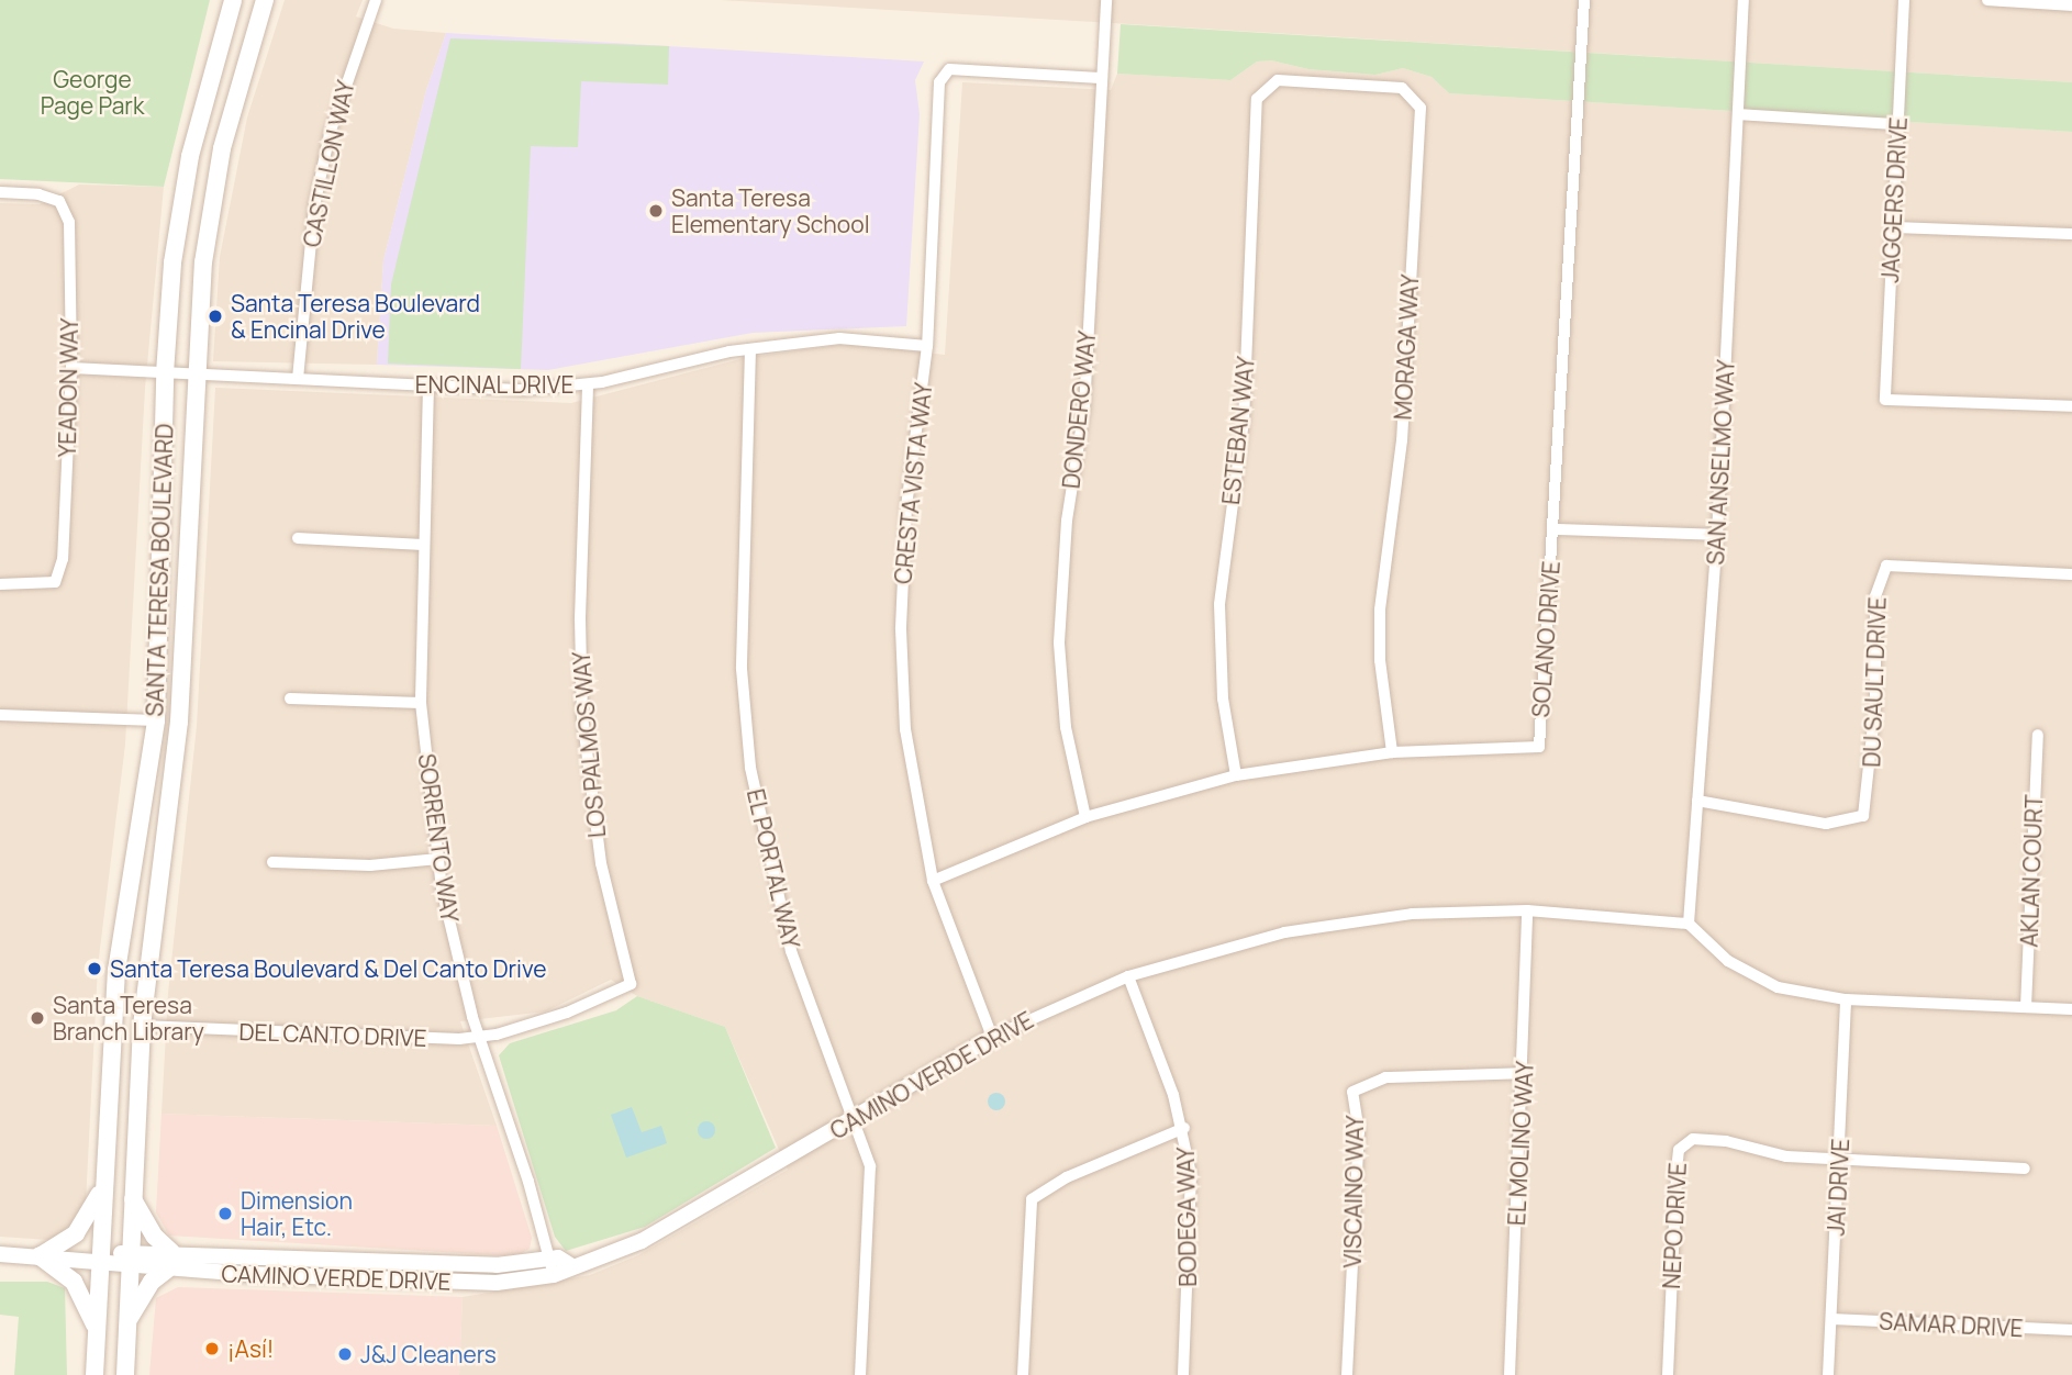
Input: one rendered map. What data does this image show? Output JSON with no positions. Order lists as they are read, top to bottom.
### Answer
{
  "streets": {
    "main road": ["SANTA TERESA BOULEVARD"],
    "street": [
      "CASTILLON WAY",
      "JAGGERS DRIVE",
      "MORAGA WAY",
      "ENCINAL DRIVE",
      "YEADON WAY",
      "DONDERO WAY",
      "ESTEBAN WAY",
      "SAN ANSELMO WAY",
      "CRESTA VISTA WAY",
      "SOLANO DRIVE",
      "DU SAULT DRIVE",
      "LOS PALMOS WAY",
      "SORRENTO WAY",
      "EL PORTAL WAY",
      "AKLAN COURT",
      "DEL CANTO DRIVE",
      "CAMINO VERDE DRIVE",
      "EL MOLINO WAY",
      "JAI DRIVE",
      "VISCAINO WAY",
      "BODEGA WAY",
      "NEPO DRIVE",
      "SAMAR DRIVE"
    ]
  },
  "crossings": [
    ["CASTILLON WAY", "ENCINAL DRIVE"],
    ["MORAGA WAY", "ESTEBAN WAY"],
    ["MORAGA WAY", "SOLANO DRIVE"],
    ["ENCINAL DRIVE", "YEADON WAY"],
    ["ENCINAL DRIVE", "CRESTA VISTA WAY"],
    ["ENCINAL DRIVE", "SANTA TERESA BOULEVARD"],
    ["ENCINAL DRIVE", "LOS PALMOS WAY"],
    ["ENCINAL DRIVE", "SORRENTO WAY"],
    ["ENCINAL DRIVE", "EL PORTAL WAY"],
    ["DONDERO WAY", "CRESTA VISTA WAY"],
    ["DONDERO WAY", "SOLANO DRIVE"],
    ["ESTEBAN WAY", "SOLANO DRIVE"],
    ["SAN ANSELMO WAY", "DU SAULT DRIVE"],
    ["SAN ANSELMO WAY", "CAMINO VERDE DRIVE"],
    ["CRESTA VISTA WAY", "SOLANO DRIVE"],
    ["CRESTA VISTA WAY", "CAMINO VERDE DRIVE"],
    ["SANTA TERESA BOULEVARD", "DEL CANTO DRIVE"],
    ["SANTA TERESA BOULEVARD", "CAMINO VERDE DRIVE"],
    ["LOS PALMOS WAY", "SORRENTO WAY"],
    ["LOS PALMOS WAY", "DEL CANTO DRIVE"],
    ["SORRENTO WAY", "DEL CANTO DRIVE"],
    ["SORRENTO WAY", "CAMINO VERDE DRIVE"],
    ["EL PORTAL WAY", "CAMINO VERDE DRIVE"],
    ["CAMINO VERDE DRIVE", "EL MOLINO WAY"],
    ["CAMINO VERDE DRIVE", "BODEGA WAY"],
    ["EL MOLINO WAY", "VISCAINO WAY"],
    ["JAI DRIVE", "NEPO DRIVE"],
    ["JAI DRIVE", "SAMAR DRIVE"]
  ],
  "parks": ["George Page Park"],
  "places": [
    "Santa Teresa Elementary School",
    "Santa Teresa Boulevard & Encinal Drive",
    "Santa Teresa Boulevard & Del Canto Drive",
    "Santa Teresa Branch Library",
    "Dimension Hair, Etc.",
    "¡Así!",
    "J&J Cleaners"
  ]
}
